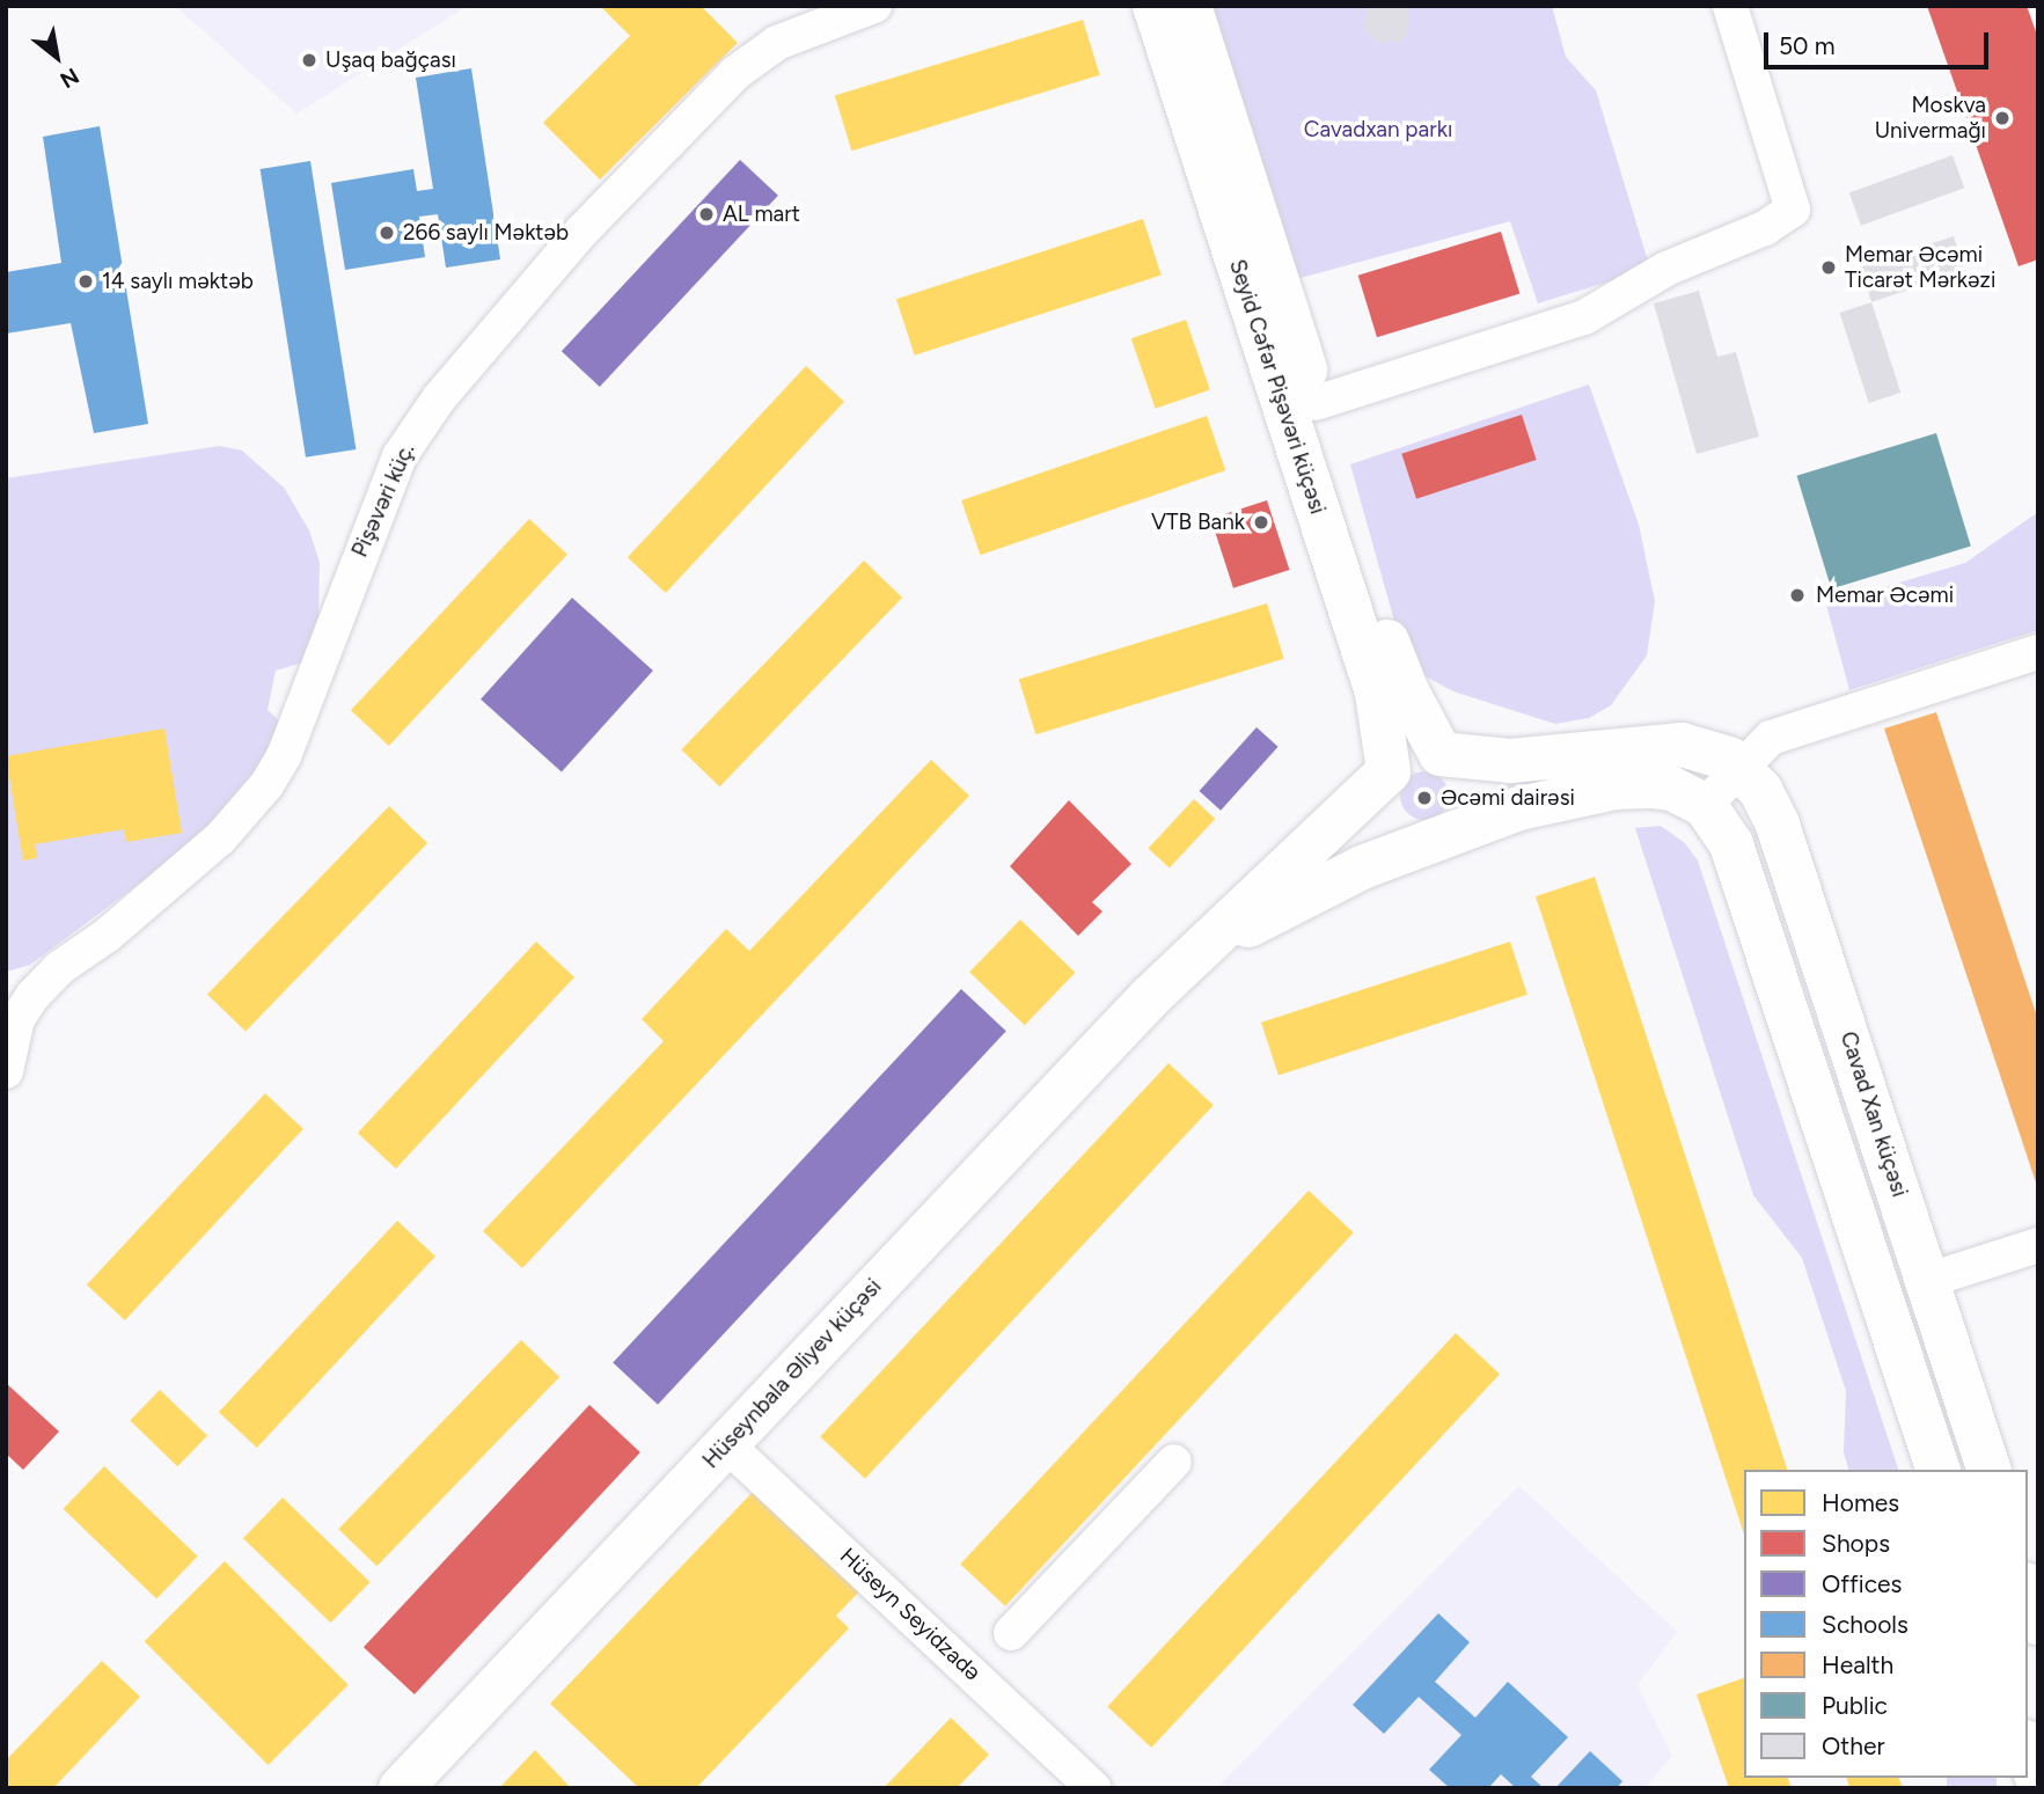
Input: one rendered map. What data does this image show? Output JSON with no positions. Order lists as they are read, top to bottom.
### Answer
{
  "streets": {
    "street": [
      "Seyid Cəfər Pişəvəri küçəsi",
      "Pişəvəri küç.",
      "Cavad Xan küçəsi",
      "Hüseynbala Əliyev küçəsi",
      "Hüseyn Seyidzadə"
    ]
  },
  "crossings": [
    ["Hüseynbala Əliyev küçəsi", "Hüseyn Seyidzadə"]
  ],
  "parks": ["Cavadxan parkı"],
  "places": [
    "Uşaq bağçası",
    "Moskva Univermağı",
    "AL mart",
    "266 saylı Məktəb",
    "Memar Əcəmi Ticarət Mərkəzi",
    "14 saylı məktəb",
    "VTB Bank",
    "Memar Əcəmi",
    "Əcəmi dairəsi"
  ],
  "legend": [
    "Homes",
    "Shops",
    "Offices",
    "Schools",
    "Health",
    "Public",
    "Other"
  ],
  "scale_bar": "50 m",
  "north": "bottom right"
}
